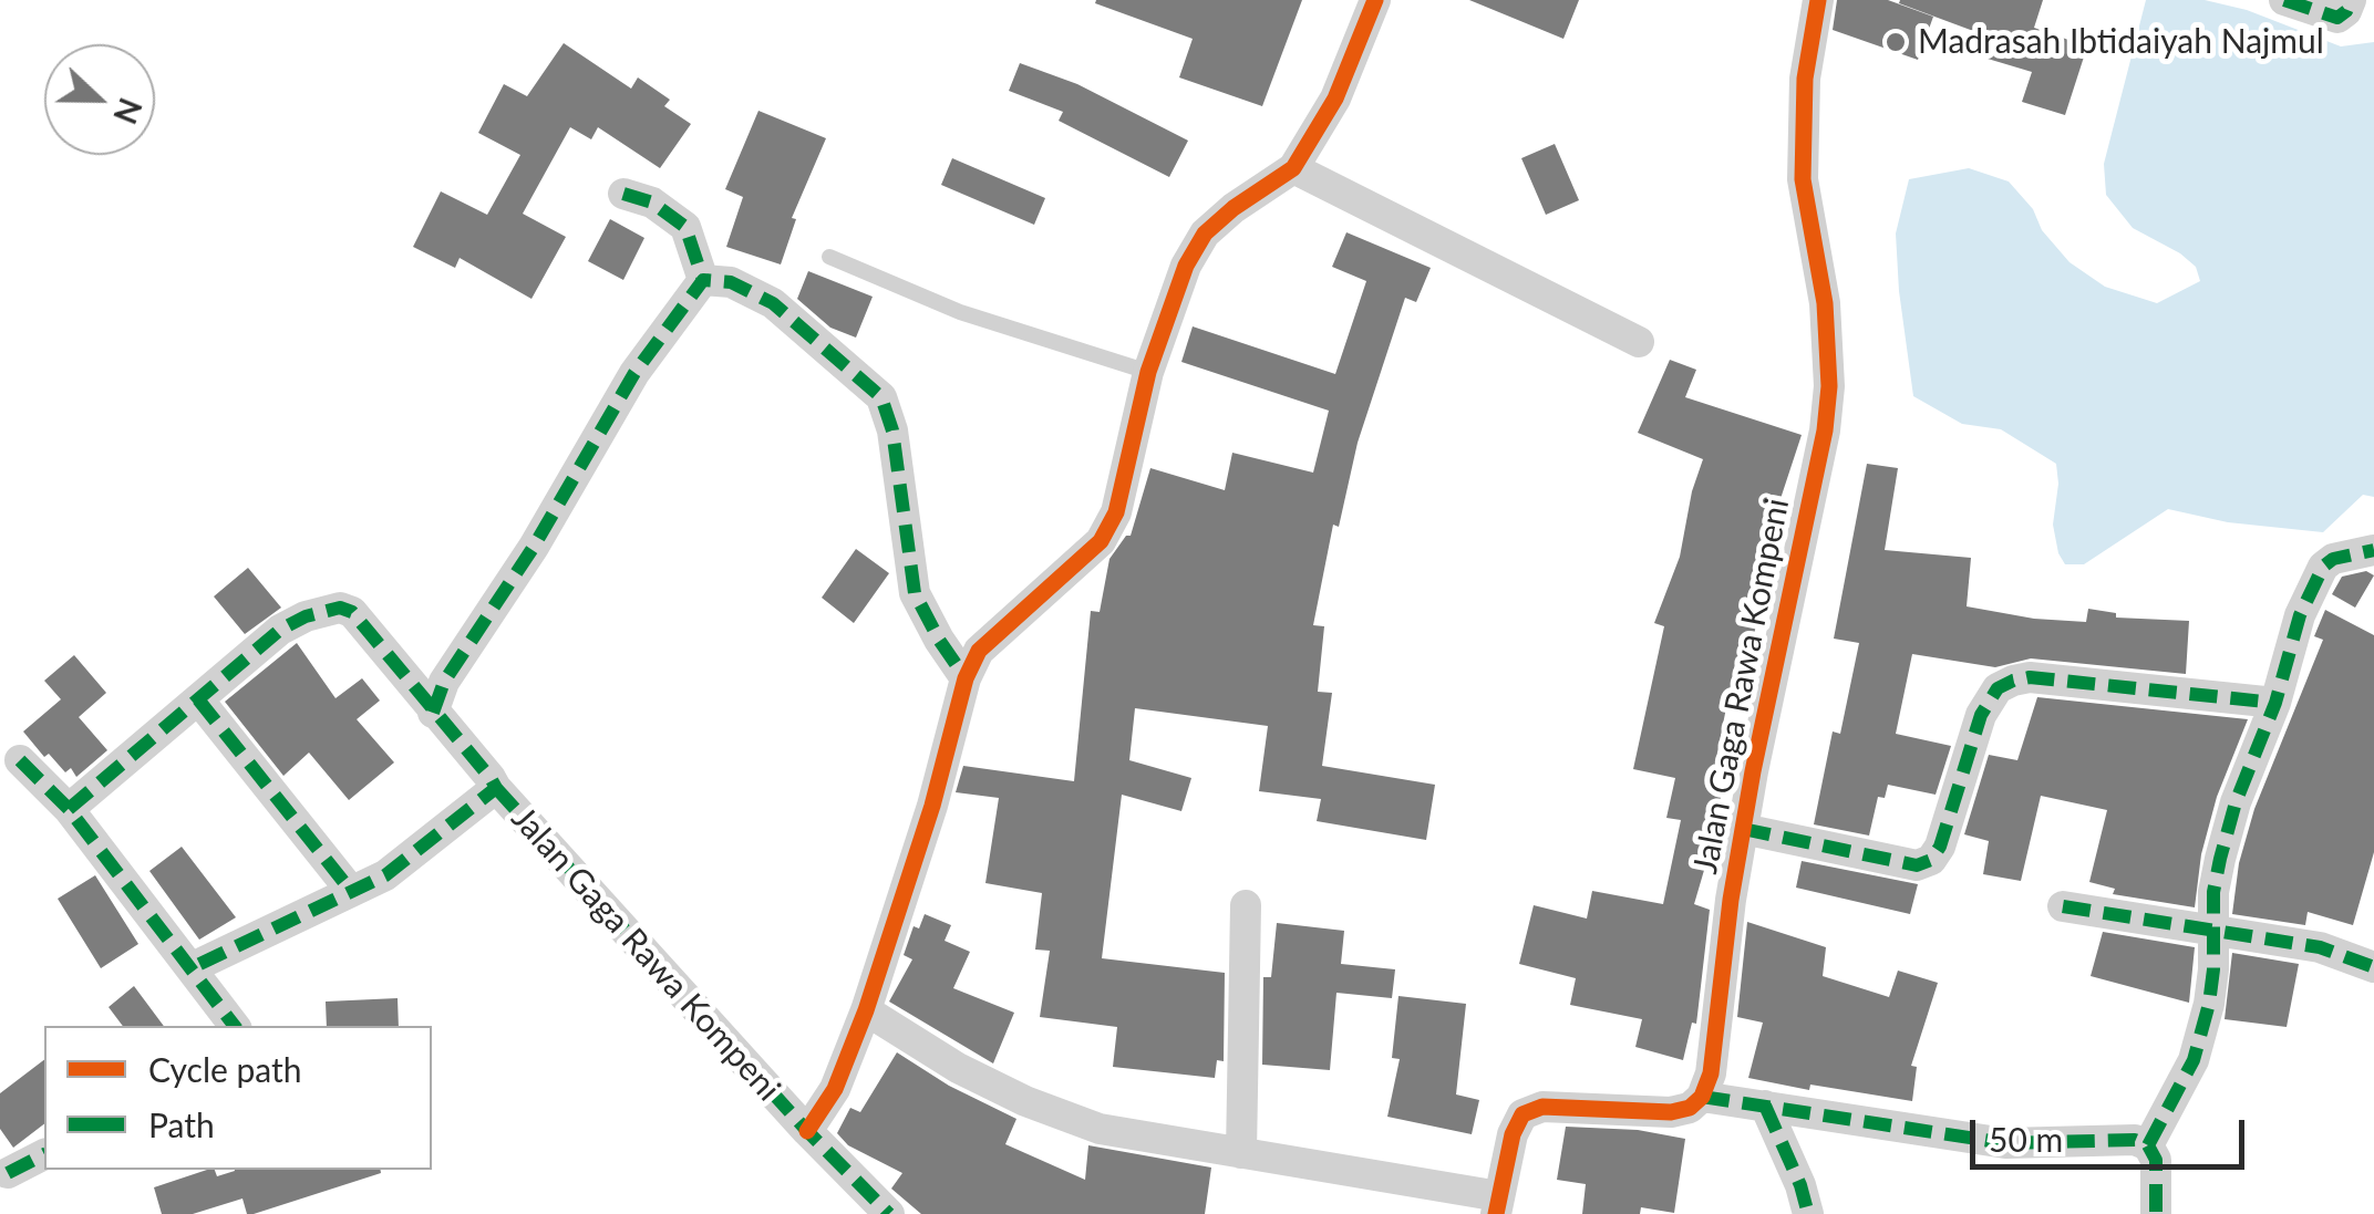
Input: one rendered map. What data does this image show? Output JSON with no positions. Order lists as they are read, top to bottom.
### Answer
{
  "streets": {
    "street": ["Jalan Gaga Rawa Kompeni"]
  },
  "places": ["Madrasah Ibtidaiyah Najmul"],
  "legend": ["Cycle path", "Path"],
  "scale_bar": "50 m",
  "north": "right"
}
